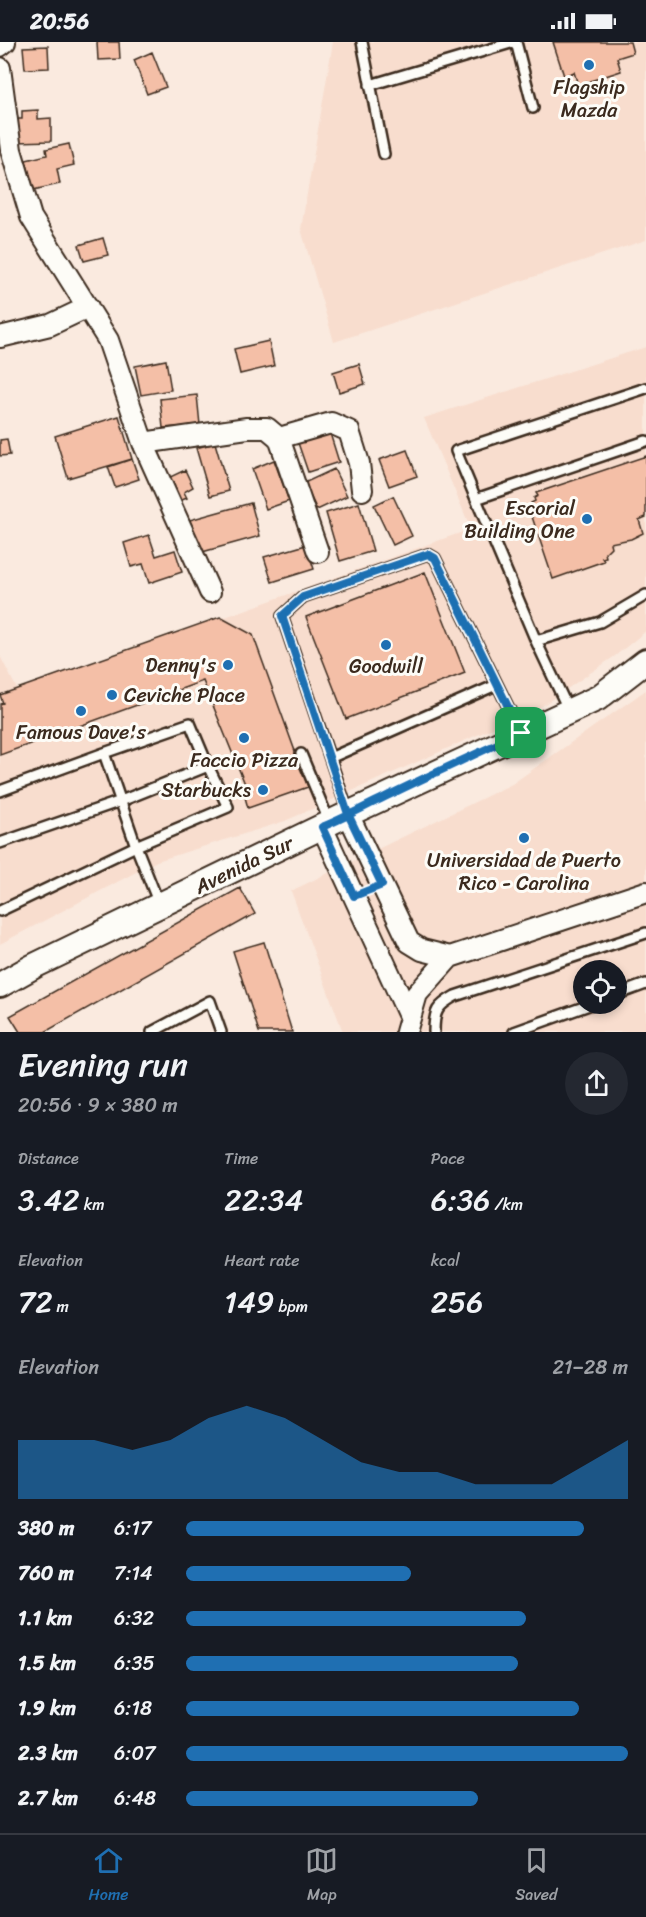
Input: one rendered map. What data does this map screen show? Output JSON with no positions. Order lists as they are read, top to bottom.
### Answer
{
  "streets": {
    "street": ["Avenida Sur"]
  },
  "places": [
    "Flagship Mazda",
    "Escorial Building One",
    "Goodwill",
    "Denny's",
    "Ceviche Place",
    "Famous Dave's",
    "Faccio Pizza",
    "Starbucks",
    "Universidad de Puerto Rico - Carolina"
  ],
  "page": {
    "status": "20:56",
    "heading": ["Evening run", "20:56 · 9 × 380 m"],
    "stats": [
      ["Distance", "3.42 km"],
      ["Time", "22:34"],
      ["Pace", "6:36 /km"],
      ["Elevation", "72 m"],
      ["Heart rate", "149 bpm"],
      ["kcal", "256"]
    ],
    "chart": ["Elevation", "21–28 m"],
    "list": [
      {
        "name": "380 m",
        "note": "6:17"
      },
      {
        "name": "760 m",
        "note": "7:14"
      },
      {
        "name": "1.1 km",
        "note": "6:32"
      },
      {
        "name": "1.5 km",
        "note": "6:35"
      },
      {
        "name": "1.9 km",
        "note": "6:18"
      },
      {
        "name": "2.3 km",
        "note": "6:07"
      },
      {
        "name": "2.7 km",
        "note": "6:48"
      }
    ],
    "tabs": ["Home", "Map", "Saved"]
  }
}
